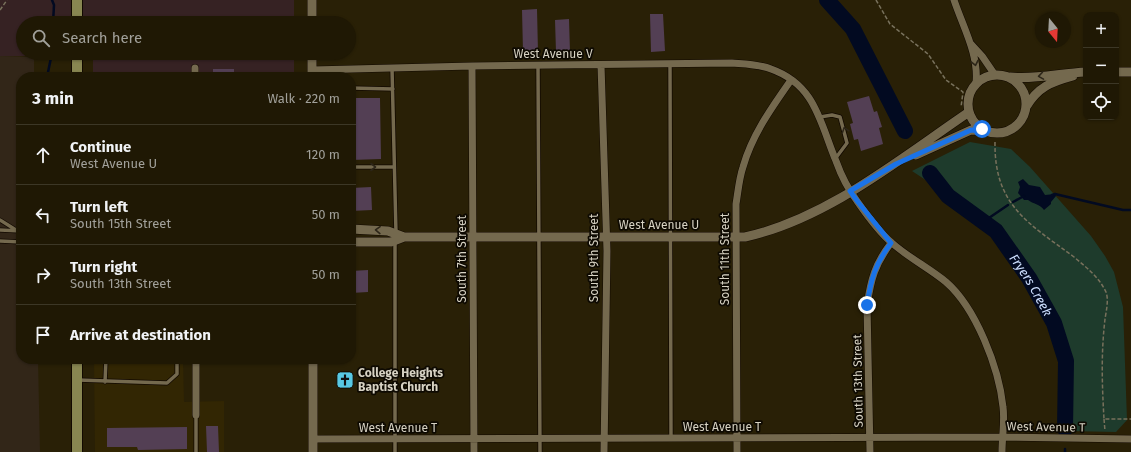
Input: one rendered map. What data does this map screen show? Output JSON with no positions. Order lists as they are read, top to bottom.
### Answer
{
  "streets": {
    "street": [
      "West Avenue V",
      "West Avenue U",
      "South 9th Street",
      "South 7th Street",
      "South 11th Street",
      "South 13th Street",
      "West Avenue T"
    ]
  },
  "crossings": [
    ["West Avenue V", "West Avenue U"],
    ["West Avenue V", "South 9th Street"],
    ["West Avenue V", "South 7th Street"],
    ["West Avenue V", "South 11th Street"],
    ["West Avenue V", "South 13th Street"],
    ["West Avenue V", "West Avenue T"],
    ["West Avenue U", "South 9th Street"],
    ["West Avenue U", "South 7th Street"],
    ["West Avenue U", "South 11th Street"],
    ["South 9th Street", "West Avenue T"],
    ["South 7th Street", "West Avenue T"],
    ["South 11th Street", "West Avenue T"],
    ["South 13th Street", "West Avenue T"]
  ],
  "water": ["Fryers Creek"],
  "places": {
    "church": ["College Heights Baptist Church"]
  },
  "north": "bottom",
  "page": {
    "map_buttons": ["+", "−"],
    "search": "Search here",
    "heading": ["3 min", "Walk · 220 m"],
    "list": [
      ["Continue", "West Avenue U", "120 m"],
      ["Turn left", "South 15th Street", "50 m"],
      ["Turn right", "South 13th Street", "50 m"],
      "Arrive at destination"
    ]
  }
}
